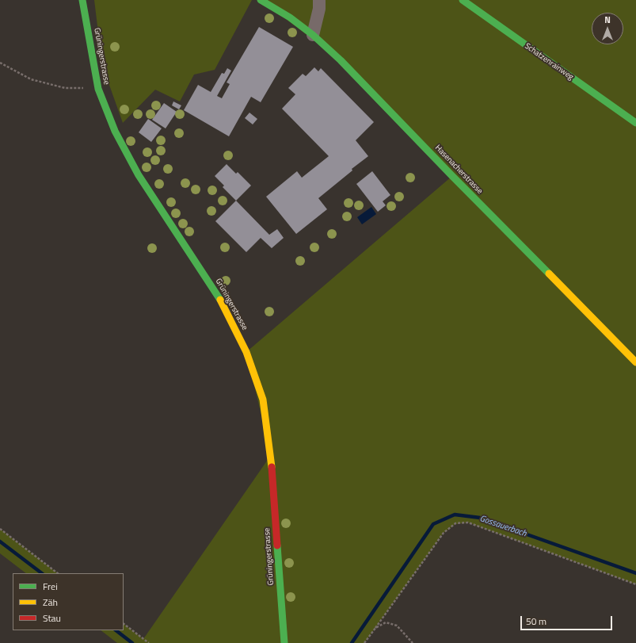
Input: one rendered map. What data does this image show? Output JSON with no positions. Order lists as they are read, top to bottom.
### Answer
{
  "streets": {
    "street": ["Grüningerstrasse", "Schatzenrainweg", "Hasenacherstrasse"]
  },
  "water": ["Gossauerbach"],
  "legend": ["Frei", "Zäh", "Stau"],
  "scale_bar": "50 m",
  "north": "top"
}
